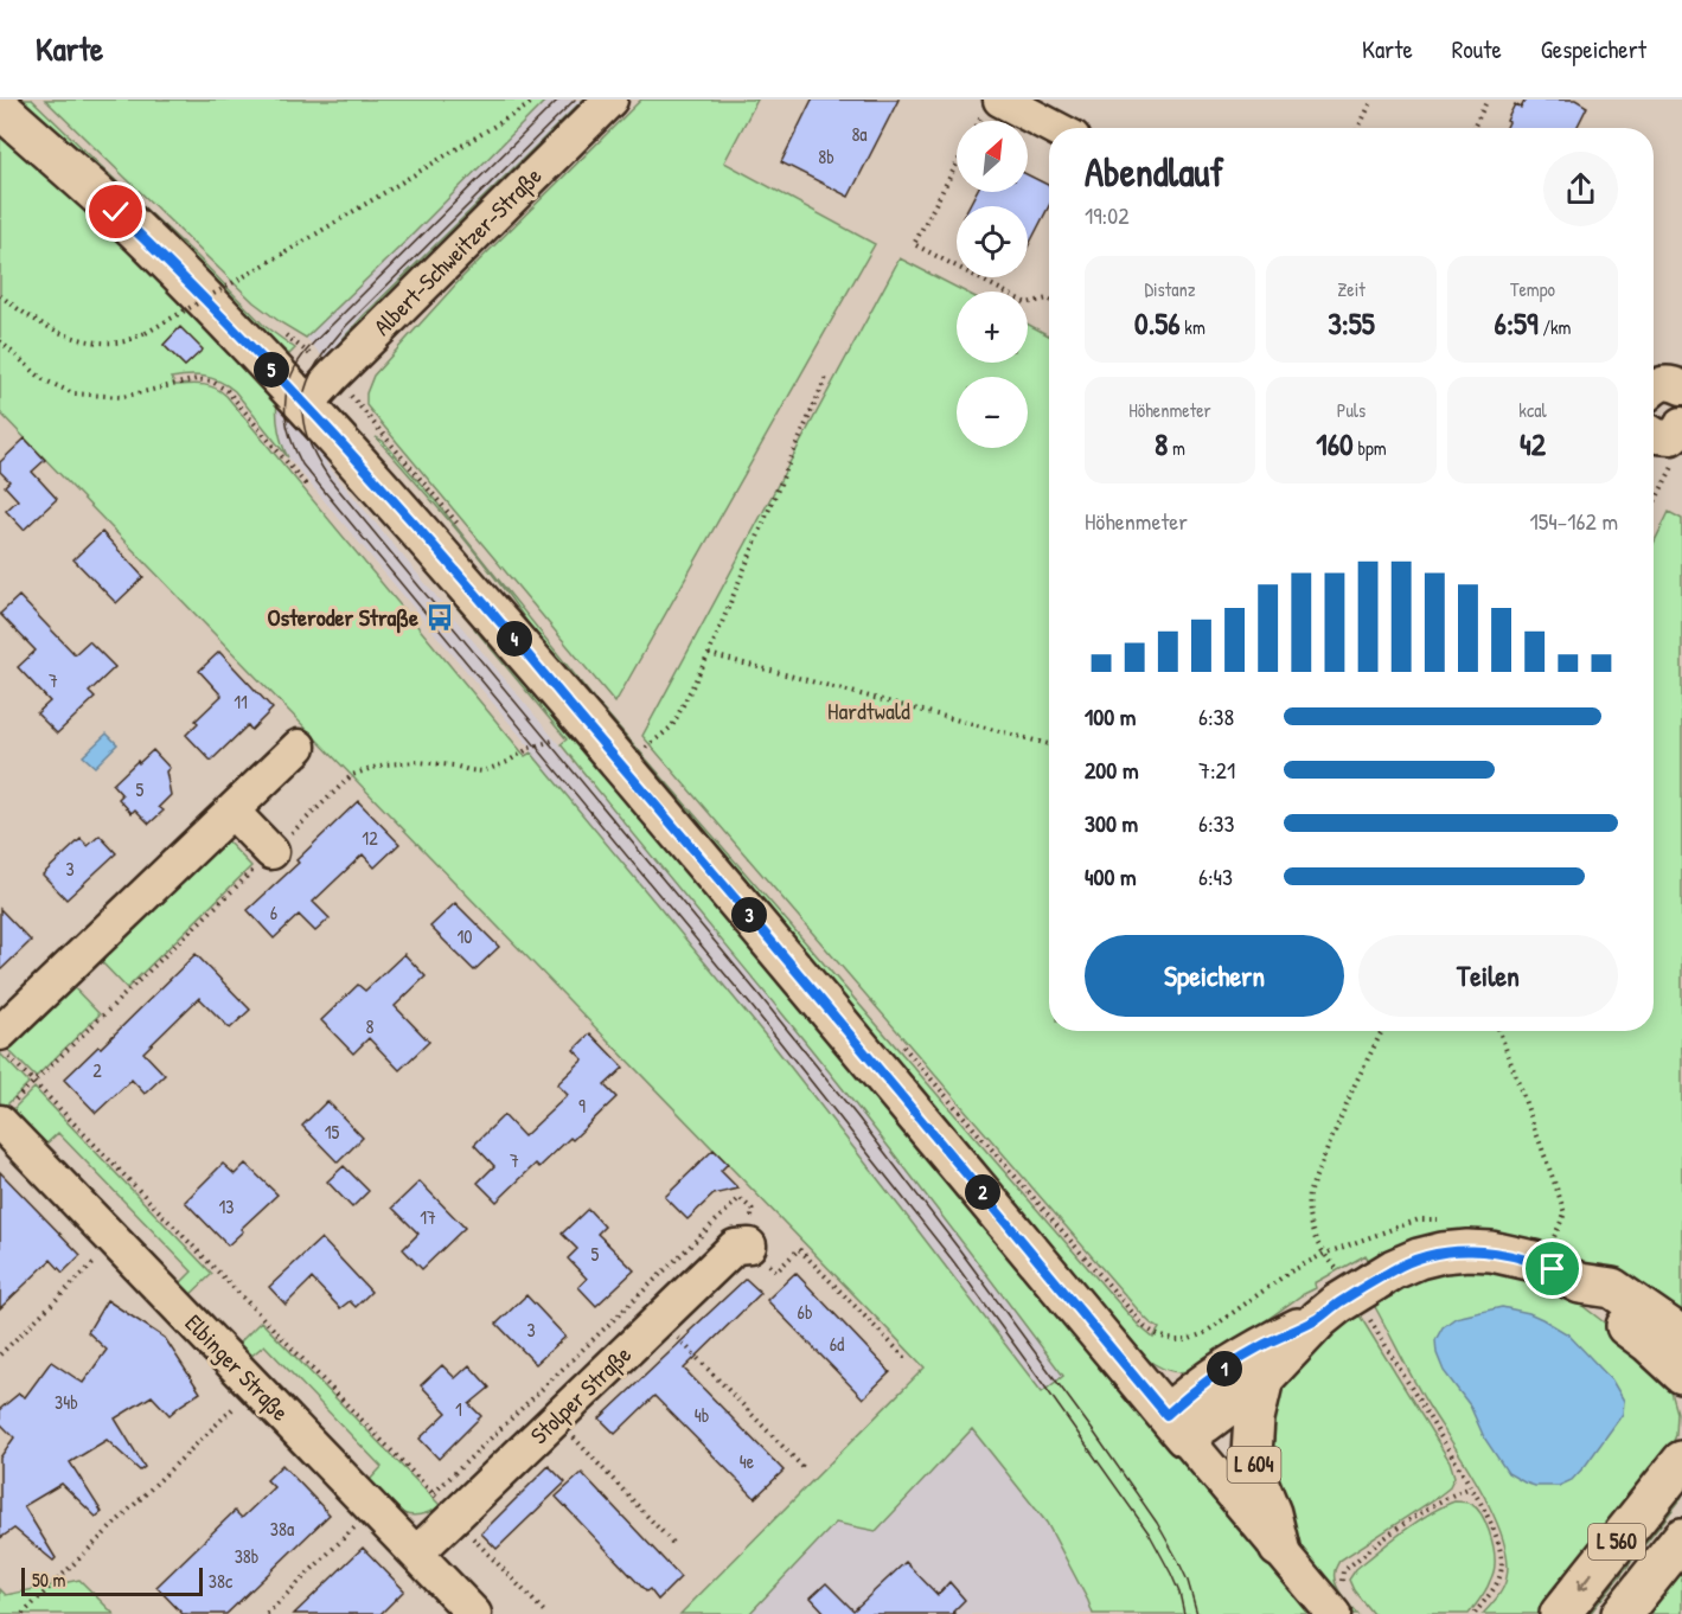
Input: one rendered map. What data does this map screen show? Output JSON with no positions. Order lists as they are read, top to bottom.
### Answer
{
  "streets": {
    "main road": ["L 604", "L 560"],
    "street": ["Albert-Schweitzer-Straße", "Elbinger Straße", "Stolper Straße"]
  },
  "crossings": [
    ["Elbinger Straße", "Stolper Straße"]
  ],
  "parks": ["Hardtwald"],
  "places": {
    "bus stop": ["Osteroder Straße"]
  },
  "house_numbers": [
    "8a",
    "8b",
    "7",
    "11",
    "5",
    "12",
    "3",
    "6",
    "10",
    "8",
    "2",
    "9",
    "15",
    "7",
    "13",
    "17",
    "5",
    "6b",
    "3",
    "6d",
    "34b",
    "1",
    "4b",
    "4e",
    "38a",
    "38b",
    "38c"
  ],
  "scale_bar": "50 m",
  "north": "top right",
  "page": {
    "header": "Karte",
    "nav": ["Karte", "Route", "Gespeichert"],
    "map_buttons": ["+", "−"],
    "heading": ["Abendlauf", "19:02"],
    "stats": [
      ["Distanz", "0.56 km"],
      ["Zeit", "3:55"],
      ["Tempo", "6:59 /km"],
      ["Höhenmeter", "8 m"],
      ["Puls", "160 bpm"],
      ["kcal", "42"]
    ],
    "pins": [
      "5",
      "4",
      "3",
      "2",
      "1"
    ],
    "chart": ["Höhenmeter", "154–162 m"],
    "list": [
      {
        "name": "100 m",
        "note": "6:38"
      },
      {
        "name": "200 m",
        "note": "7:21"
      },
      {
        "name": "300 m",
        "note": "6:33"
      },
      {
        "name": "400 m",
        "note": "6:43"
      }
    ],
    "buttons": ["Speichern", "Teilen"],
    "scale": "50 m"
  }
}
